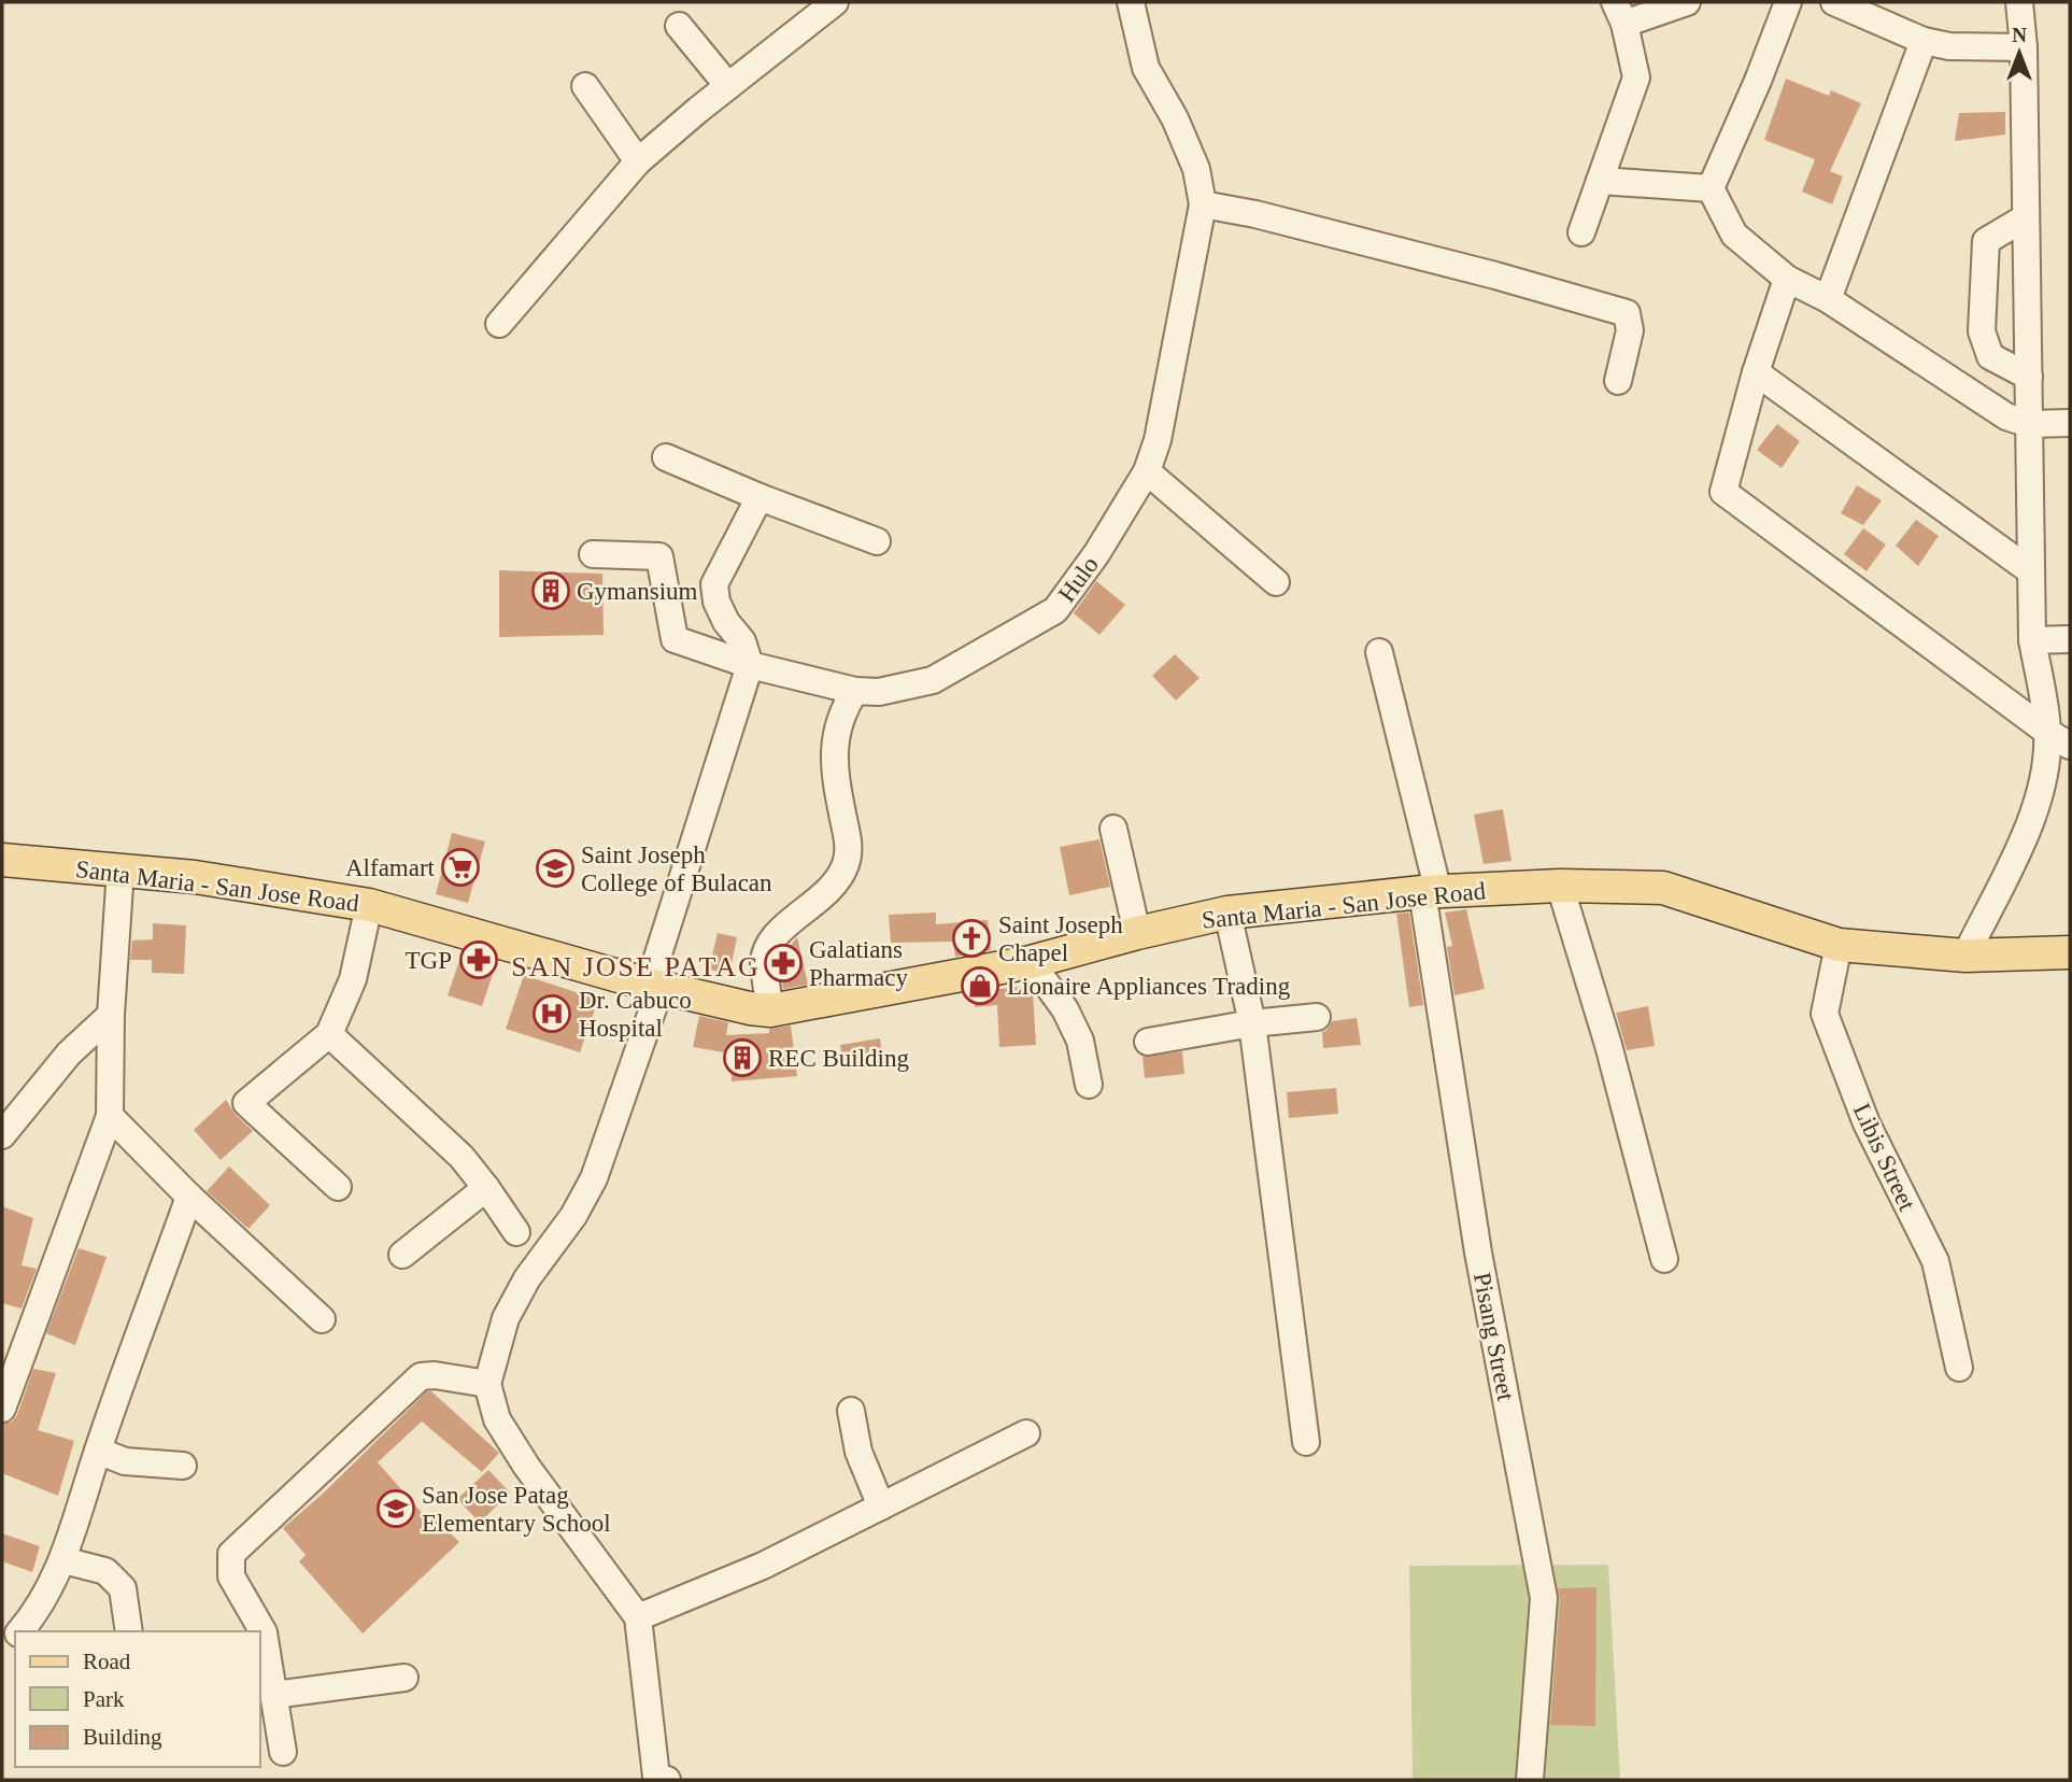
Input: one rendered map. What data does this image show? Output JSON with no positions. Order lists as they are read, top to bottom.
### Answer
{
  "streets": {
    "main road": ["Santa Maria - San Jose Road"],
    "street": ["Hulo", "Libis Street", "Pisang Street"]
  },
  "crossings": [
    ["Santa Maria - San Jose Road", "Libis Street"],
    ["Santa Maria - San Jose Road", "Pisang Street"]
  ],
  "districts": ["SAN JOSE PATAG"],
  "places": {
    "building": ["Gymansium", "REC Building"],
    "supermarket": ["Alfamart"],
    "school or university": ["Saint Joseph College of Bulacan", "San Jose Patag Elementary School"],
    "church": ["Saint Joseph Chapel"],
    "pharmacy": ["TGP", "Galatians Pharmacy"],
    "shop": ["Lionaire Appliances Trading"],
    "hospital": ["Dr. Cabuco Hospital"]
  },
  "legend": ["Road", "Park", "Building"],
  "north": "top"
}
